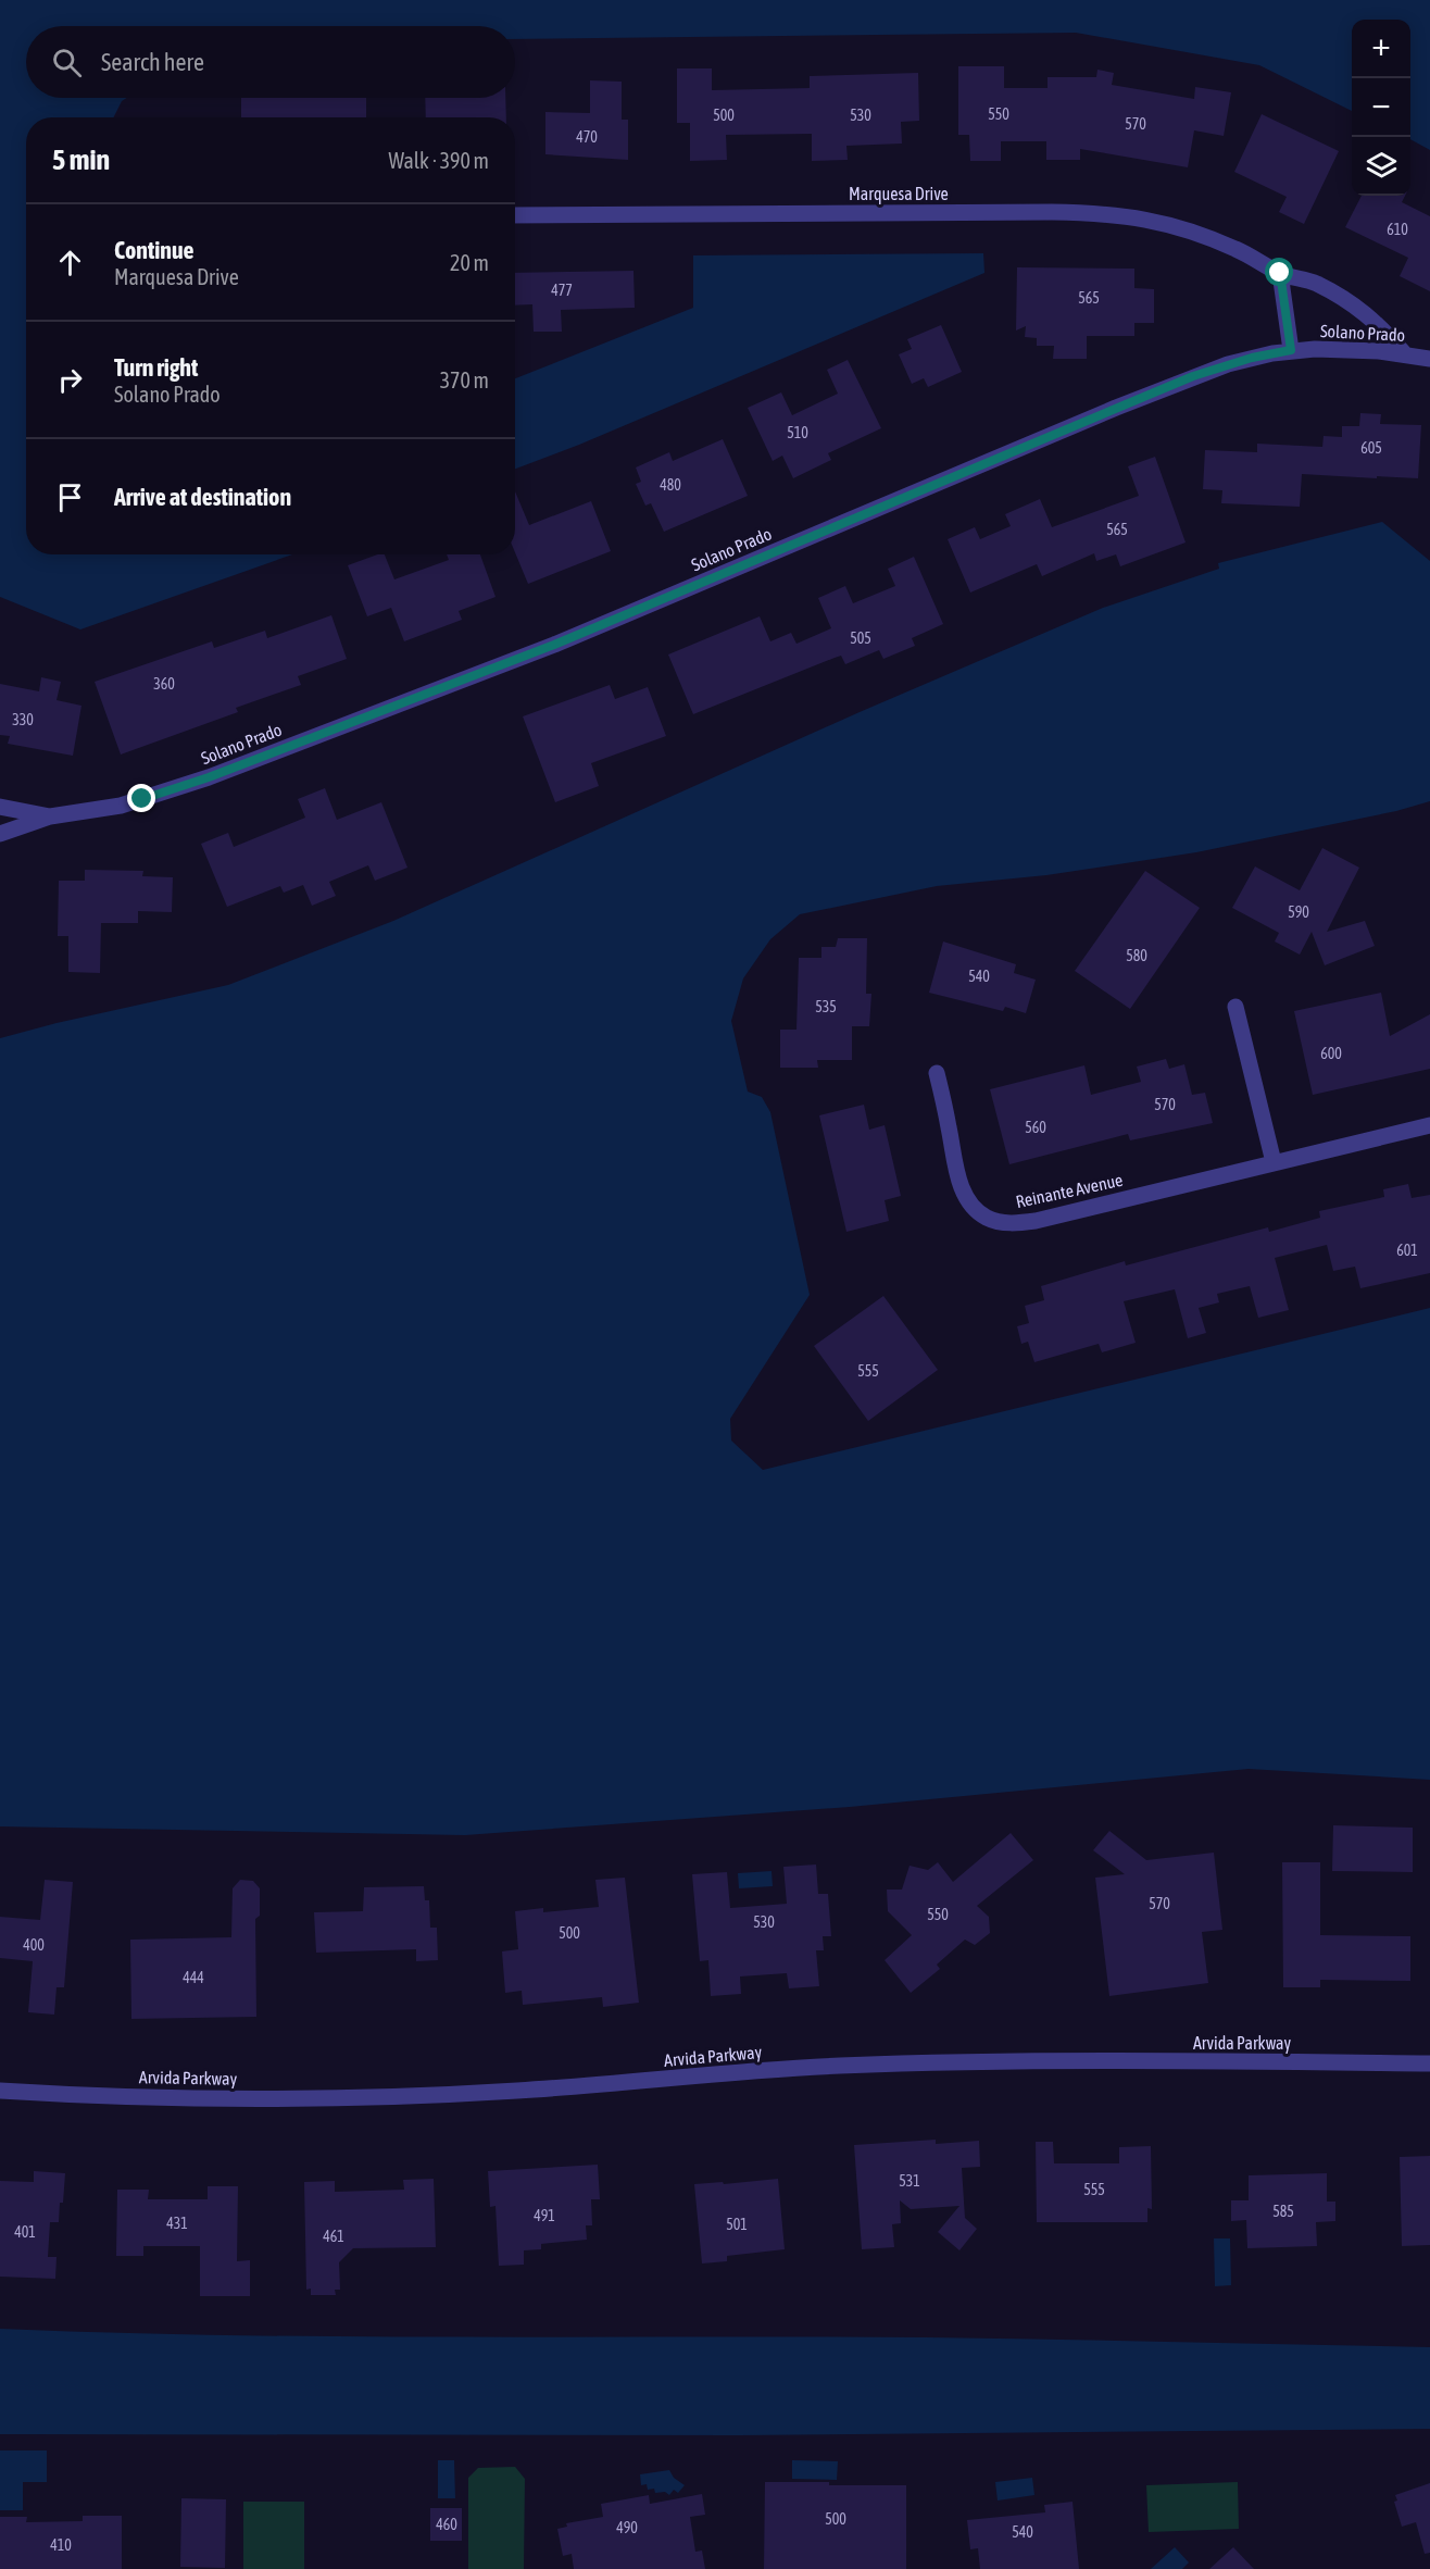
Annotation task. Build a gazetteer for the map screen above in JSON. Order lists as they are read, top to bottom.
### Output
{
  "streets": {
    "street": [
      "Marquesa Drive",
      "Solano Prado",
      "Reinante Avenue",
      "Arvida Parkway"
    ]
  },
  "crossings": [
    ["Marquesa Drive", "Solano Prado"]
  ],
  "house_numbers": [
    "550",
    "500",
    "530",
    "570",
    "470",
    "610",
    "477",
    "565",
    "510",
    "605",
    "480",
    "565",
    "505",
    "360",
    "330",
    "590",
    "580",
    "540",
    "535",
    "600",
    "570",
    "560",
    "601",
    "555",
    "570",
    "550",
    "530",
    "500",
    "400",
    "444",
    "531",
    "555",
    "585",
    "491",
    "431",
    "501",
    "401",
    "461",
    "500",
    "460",
    "490",
    "540",
    "410"
  ],
  "page": {
    "map_buttons": ["+", "−"],
    "search": "Search here",
    "heading": ["5 min", "Walk · 390 m"],
    "list": [
      ["Continue", "Marquesa Drive", "20 m"],
      ["Turn right", "Solano Prado", "370 m"],
      "Arrive at destination"
    ]
  }
}
